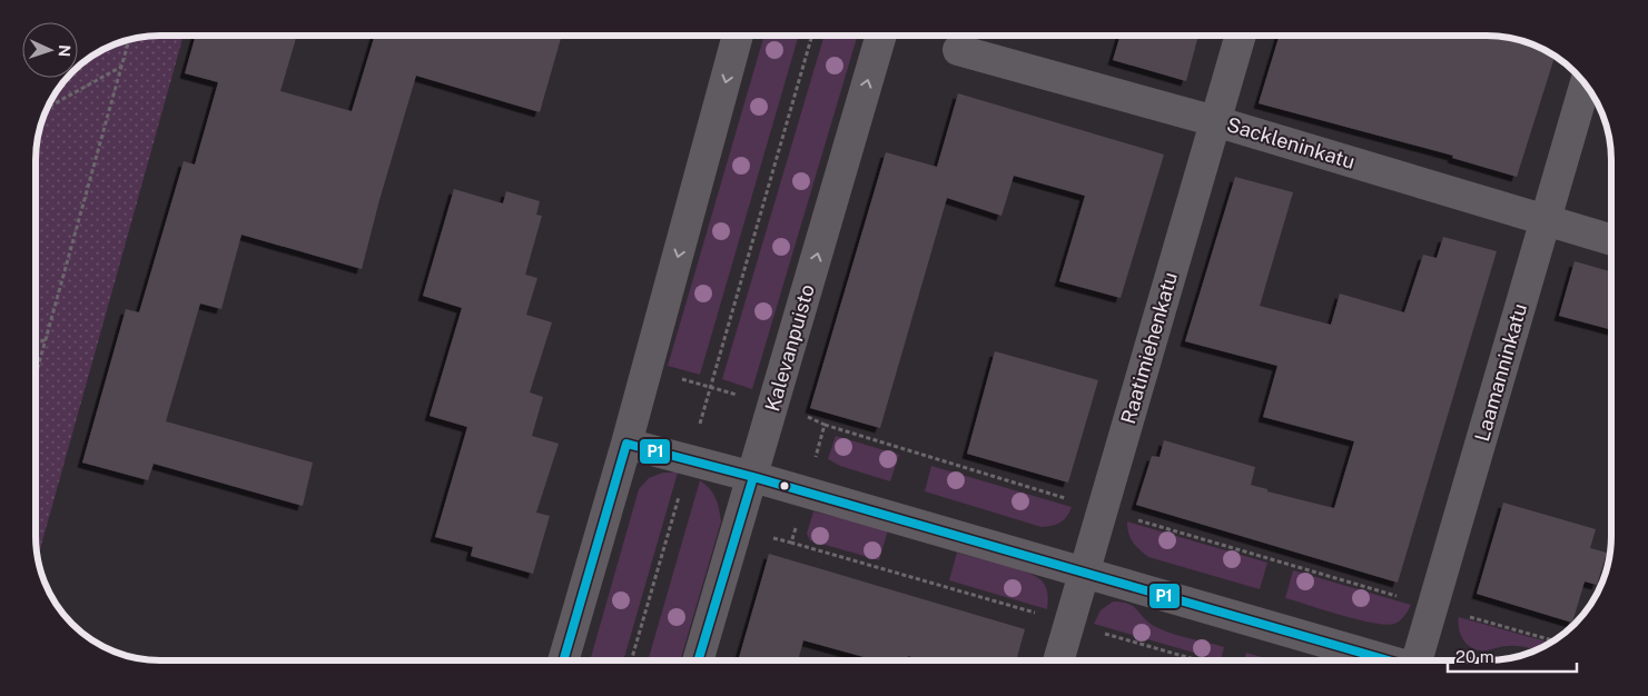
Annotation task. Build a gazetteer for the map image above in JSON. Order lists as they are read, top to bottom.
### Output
{
  "streets": {
    "street": [
      "Sackleninkatu",
      "Kalevanpuisto",
      "Raatimiehenkatu",
      "Laamanninkatu"
    ]
  },
  "crossings": [
    ["Sackleninkatu", "Raatimiehenkatu"],
    ["Sackleninkatu", "Laamanninkatu"]
  ],
  "lines": ["transit line P1"],
  "scale_bar": "20 m",
  "north": "right"
}
